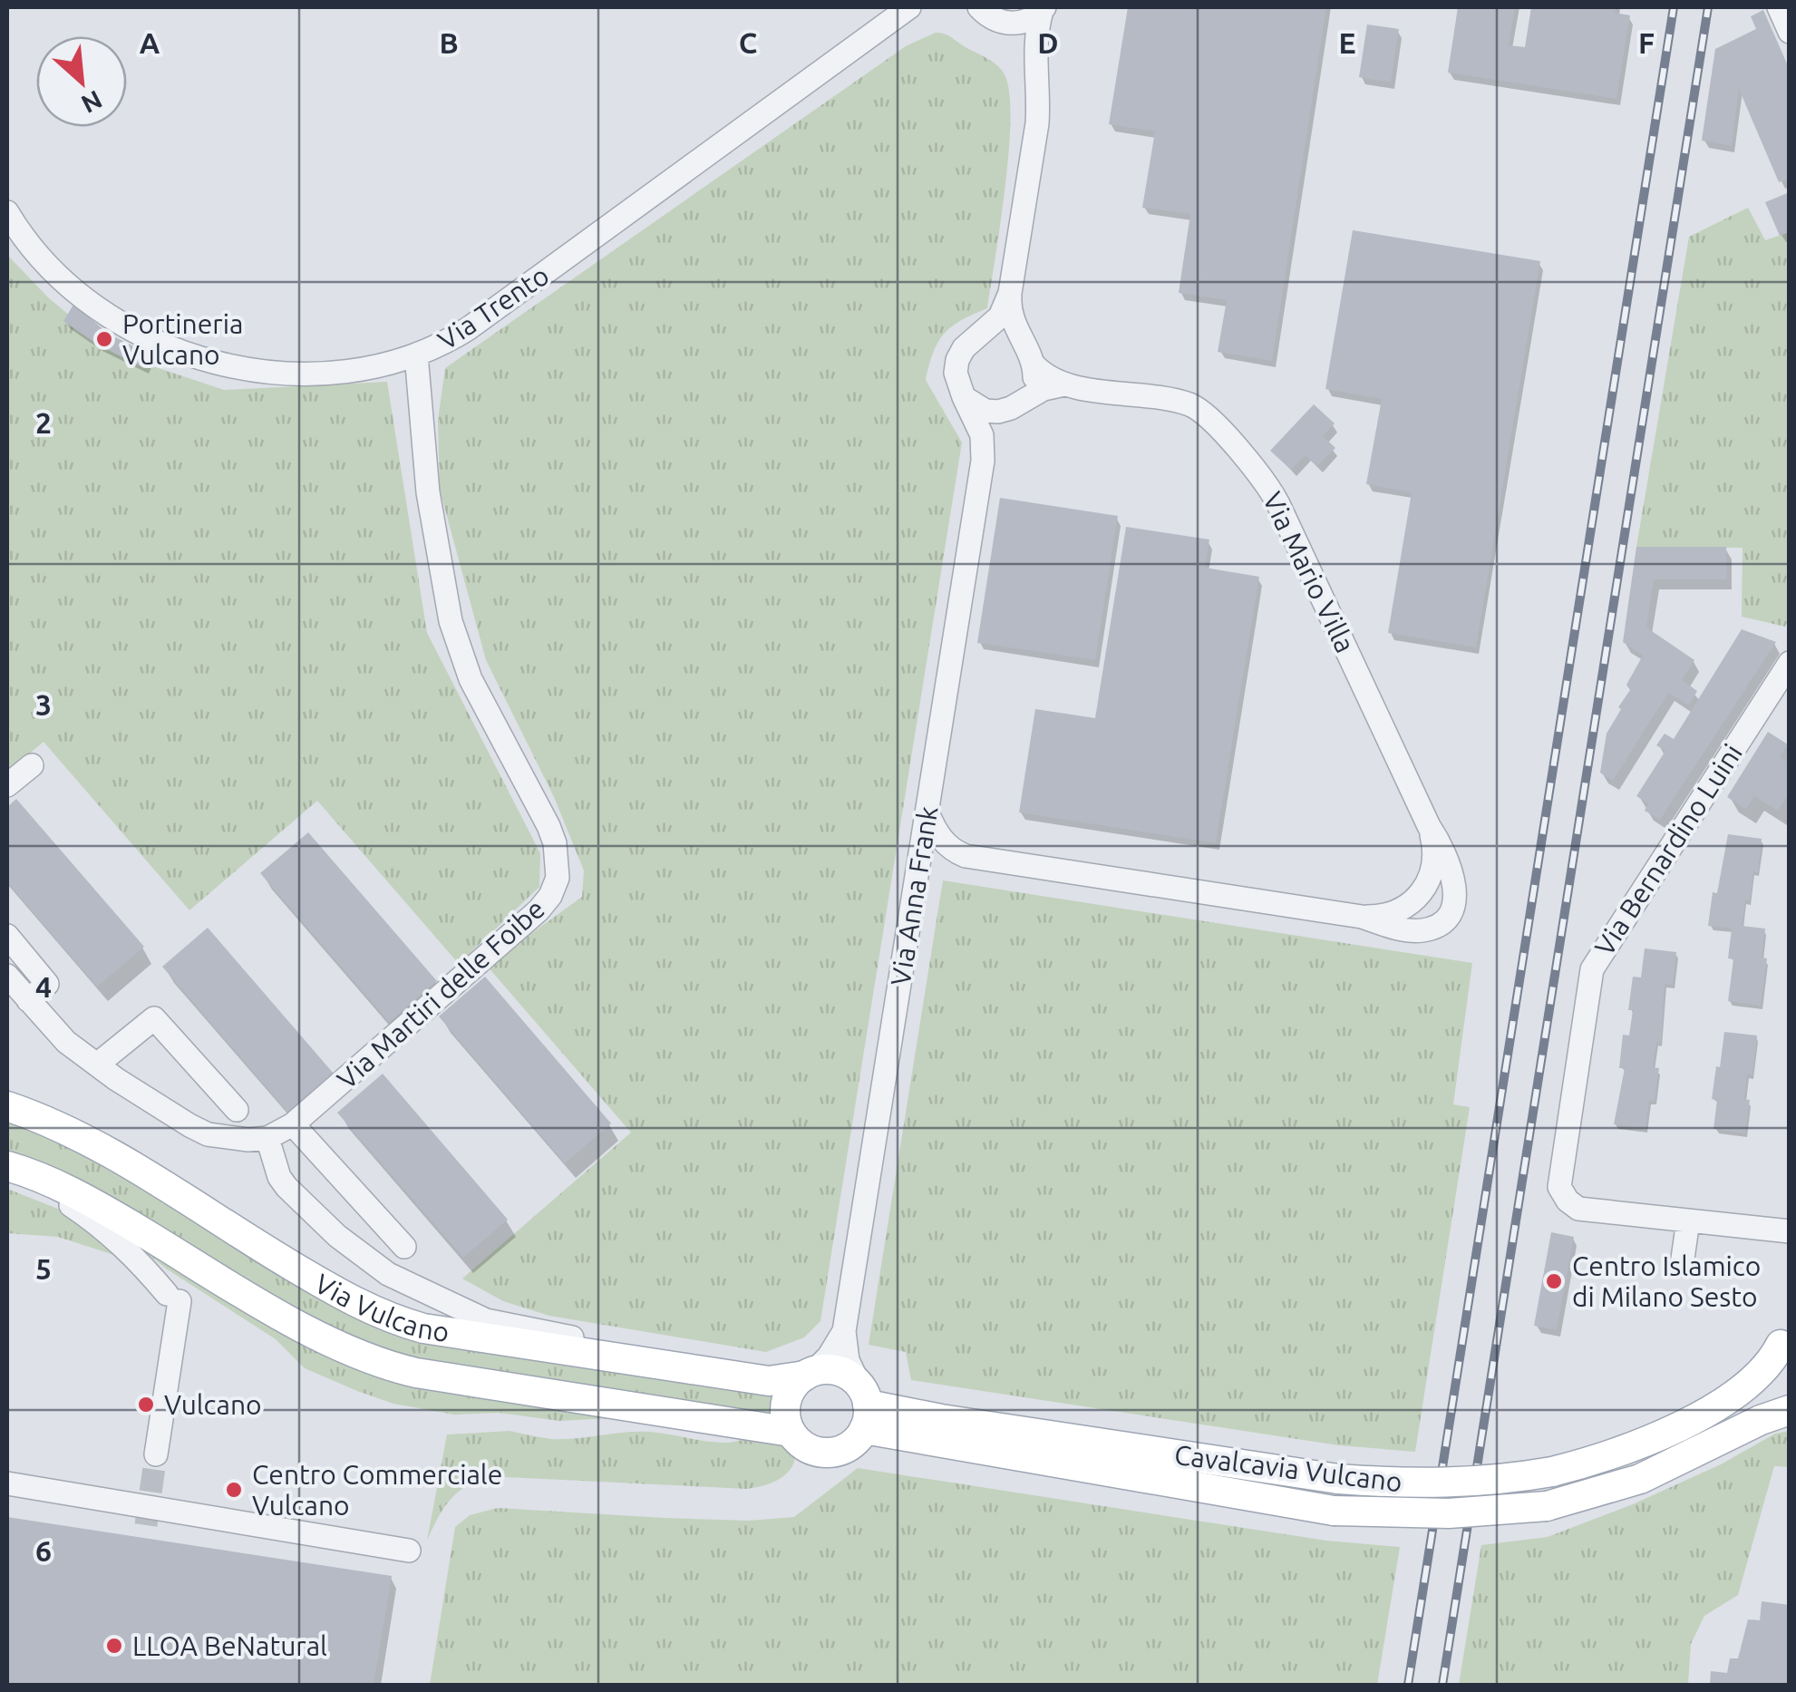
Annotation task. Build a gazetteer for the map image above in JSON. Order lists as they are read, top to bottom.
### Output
{
  "streets": {
    "main road": ["Via Vulcano", "Cavalcavia Vulcano"],
    "street": [
      "Via Trento",
      "Via Mario Villa",
      "Via Bernardino Luini",
      "Via Anna Frank",
      "Via Martiri delle Foibe"
    ]
  },
  "crossings": [
    ["Via Trento", "Via Martiri delle Foibe"],
    ["Via Mario Villa", "Via Anna Frank"],
    ["Via Anna Frank", "Via Vulcano"],
    ["Via Anna Frank", "Cavalcavia Vulcano"],
    ["Via Vulcano", "Cavalcavia Vulcano"]
  ],
  "places": [
    "Portineria Vulcano",
    "Centro Islamico di Milano Sesto",
    "Vulcano",
    "Centro Commerciale Vulcano",
    "LLOA BeNatural"
  ],
  "north": "bottom right",
  "grid": {
    "columns": [
      "A",
      "B",
      "C",
      "D",
      "E",
      "F"
    ],
    "rows": [
      "2",
      "3",
      "4",
      "5",
      "6"
    ]
  }
}
